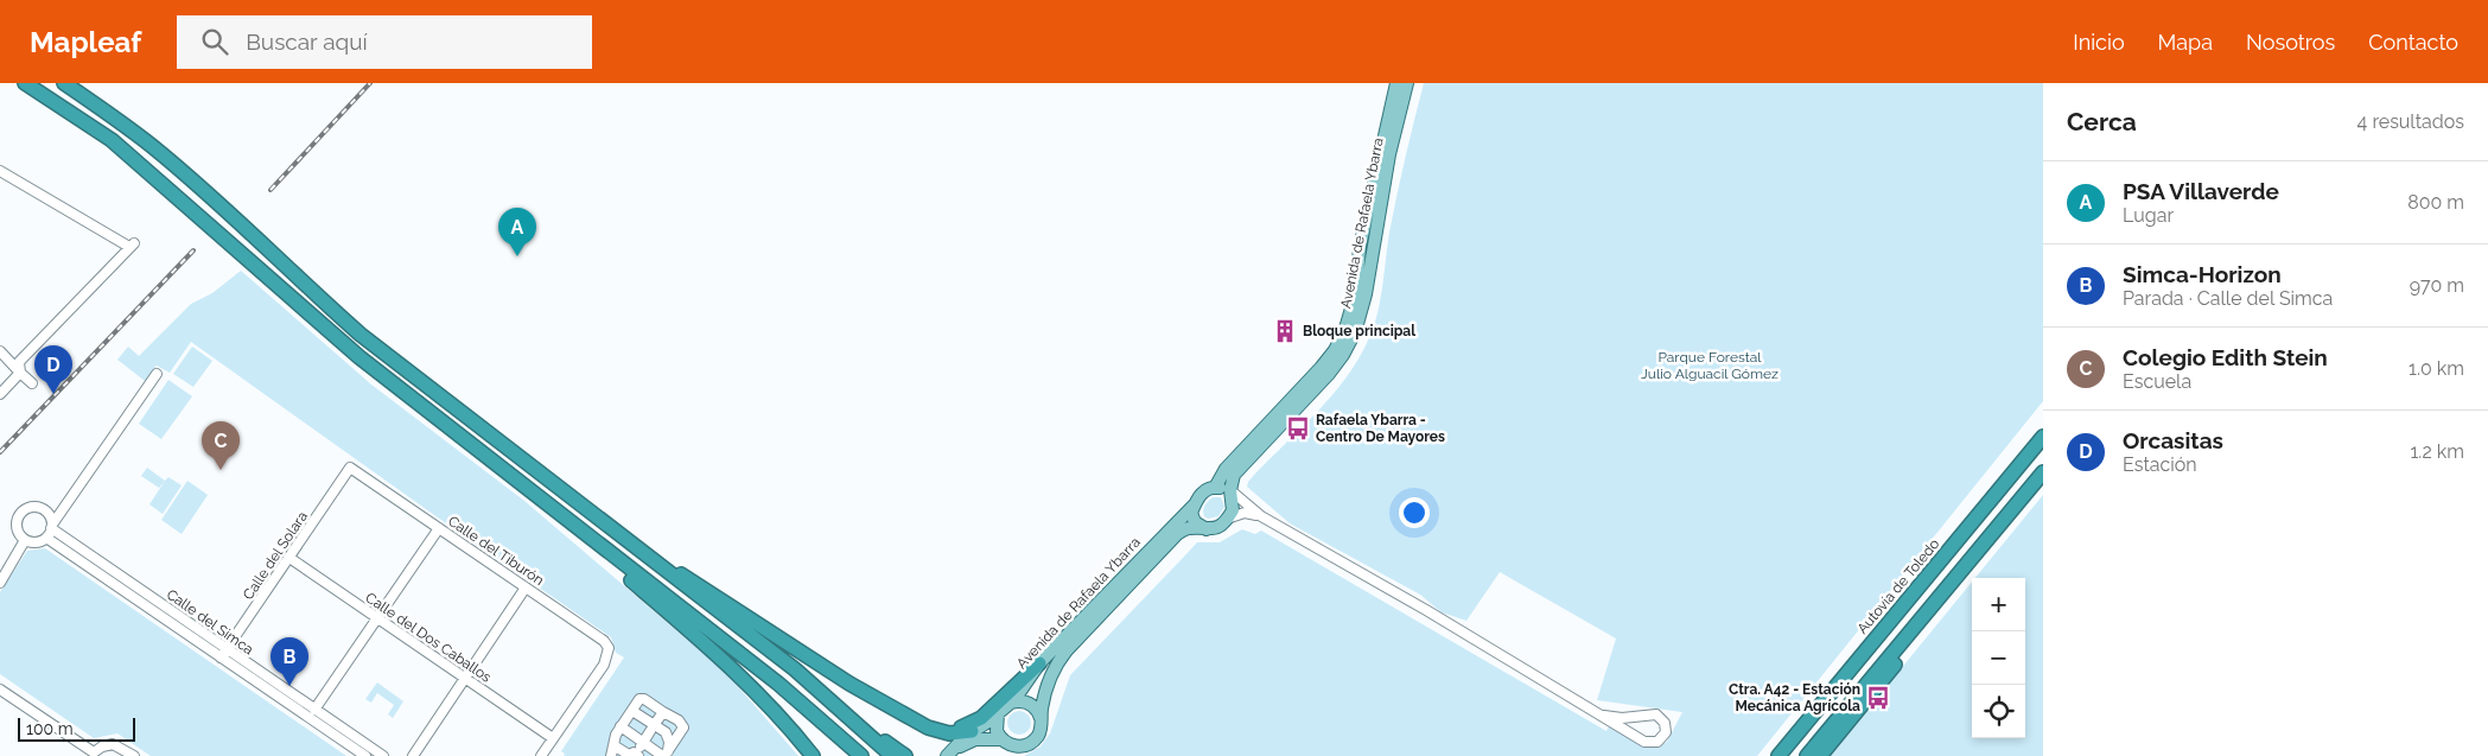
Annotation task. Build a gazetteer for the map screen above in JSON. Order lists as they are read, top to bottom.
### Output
{
  "streets": {
    "highway": ["Autovía de Toledo"],
    "main road": ["Avenida de Rafaela Ybarra"],
    "street": [
      "Calle del Tiburón",
      "Calle del Solara",
      "Calle del Simca",
      "Calle del Dos Caballos"
    ]
  },
  "crossings": [
    ["Calle del Tiburón", "Calle del Solara"],
    ["Calle del Tiburón", "Calle del Dos Caballos"],
    ["Calle del Solara", "Calle del Simca"],
    ["Calle del Solara", "Calle del Dos Caballos"]
  ],
  "parks": ["Parque Forestal Julio Alguacil Gómez"],
  "places": {
    "building": ["Bloque principal"],
    "bus stop": ["Rafaela Ybarra - Centro De Mayores", "Ctra. A42 - Estación Mecánica Agrícola"]
  },
  "scale_bar": "100 m",
  "page": {
    "header": "Mapleaf",
    "search": "Buscar aquí",
    "nav": [
      "Inicio",
      "Mapa",
      "Nosotros",
      "Contacto"
    ],
    "heading": ["Cerca", "4 resultados"],
    "list": [
      {
        "mark": "A",
        "name": "PSA Villaverde",
        "note": "Lugar",
        "value": "800 m"
      },
      {
        "mark": "B",
        "name": "Simca-Horizon",
        "note": "Parada · Calle del Simca",
        "value": "970 m"
      },
      {
        "mark": "C",
        "name": "Colegio Edith Stein",
        "note": "Escuela",
        "value": "1.0 km"
      },
      {
        "mark": "D",
        "name": "Orcasitas",
        "note": "Estación",
        "value": "1.2 km"
      }
    ],
    "pins": [
      "A",
      "D",
      "C",
      "B"
    ],
    "map_buttons": ["+", "−"],
    "scale": "100 m"
  }
}
